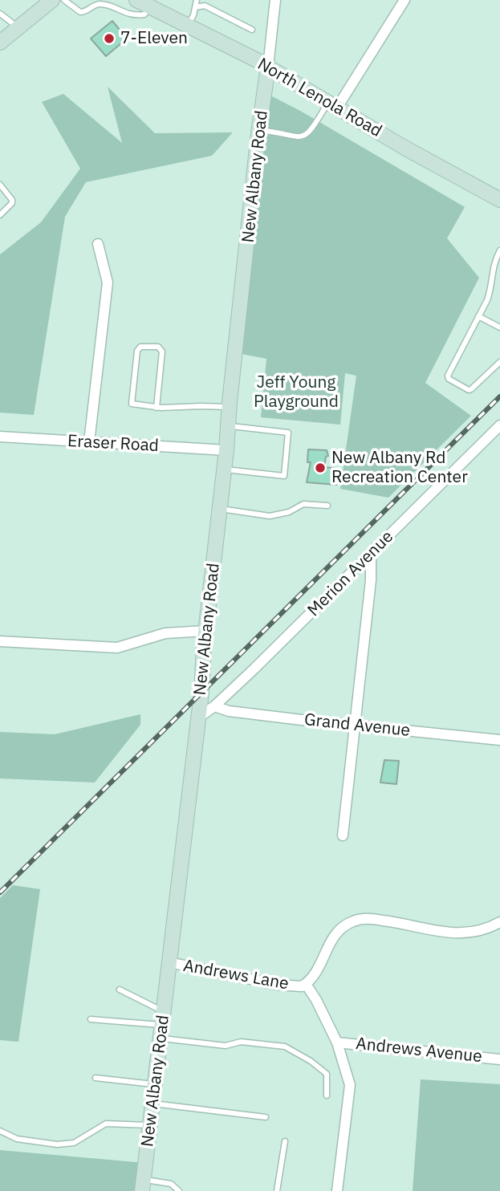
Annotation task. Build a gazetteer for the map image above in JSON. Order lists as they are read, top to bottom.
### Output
{
  "streets": {
    "main road": ["North Lenola Road", "New Albany Road"],
    "street": [
      "Eraser Road",
      "Merion Avenue",
      "Grand Avenue",
      "Andrews Lane",
      "Andrews Avenue"
    ]
  },
  "crossings": [
    ["North Lenola Road", "New Albany Road"],
    ["New Albany Road", "Eraser Road"],
    ["New Albany Road", "Merion Avenue"],
    ["New Albany Road", "Andrews Lane"],
    ["Merion Avenue", "Grand Avenue"],
    ["Andrews Lane", "Andrews Avenue"]
  ],
  "parks": ["Jeff Young Playground"],
  "places": ["7-Eleven", "New Albany Rd Recreation Center"]
}
